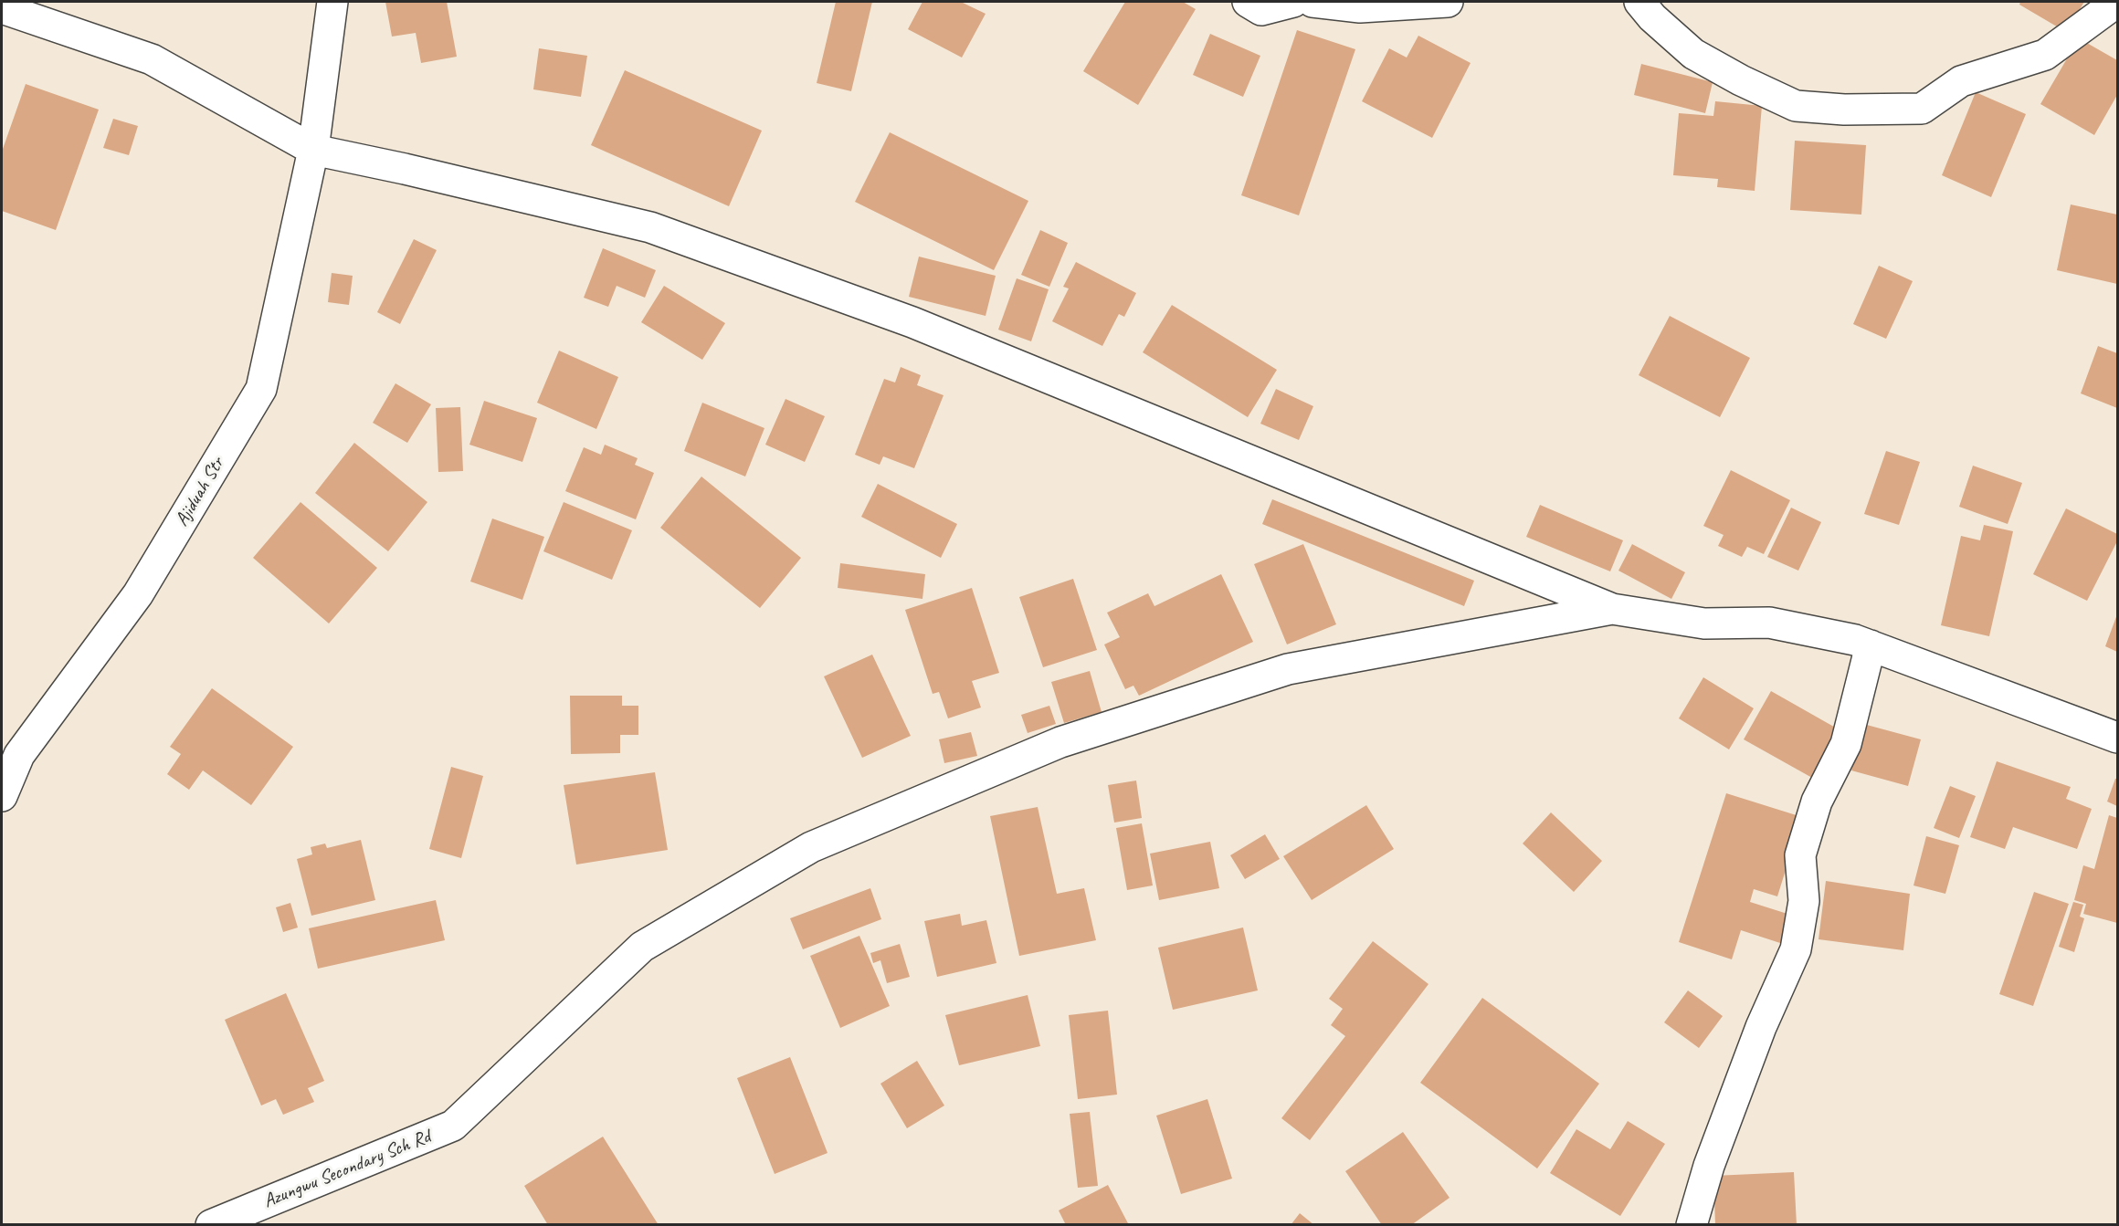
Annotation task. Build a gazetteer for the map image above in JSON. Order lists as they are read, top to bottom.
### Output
{
  "streets": {
    "street": ["Ajiduah Str", "Azungwu Secondary Sch Rd"]
  }
}
